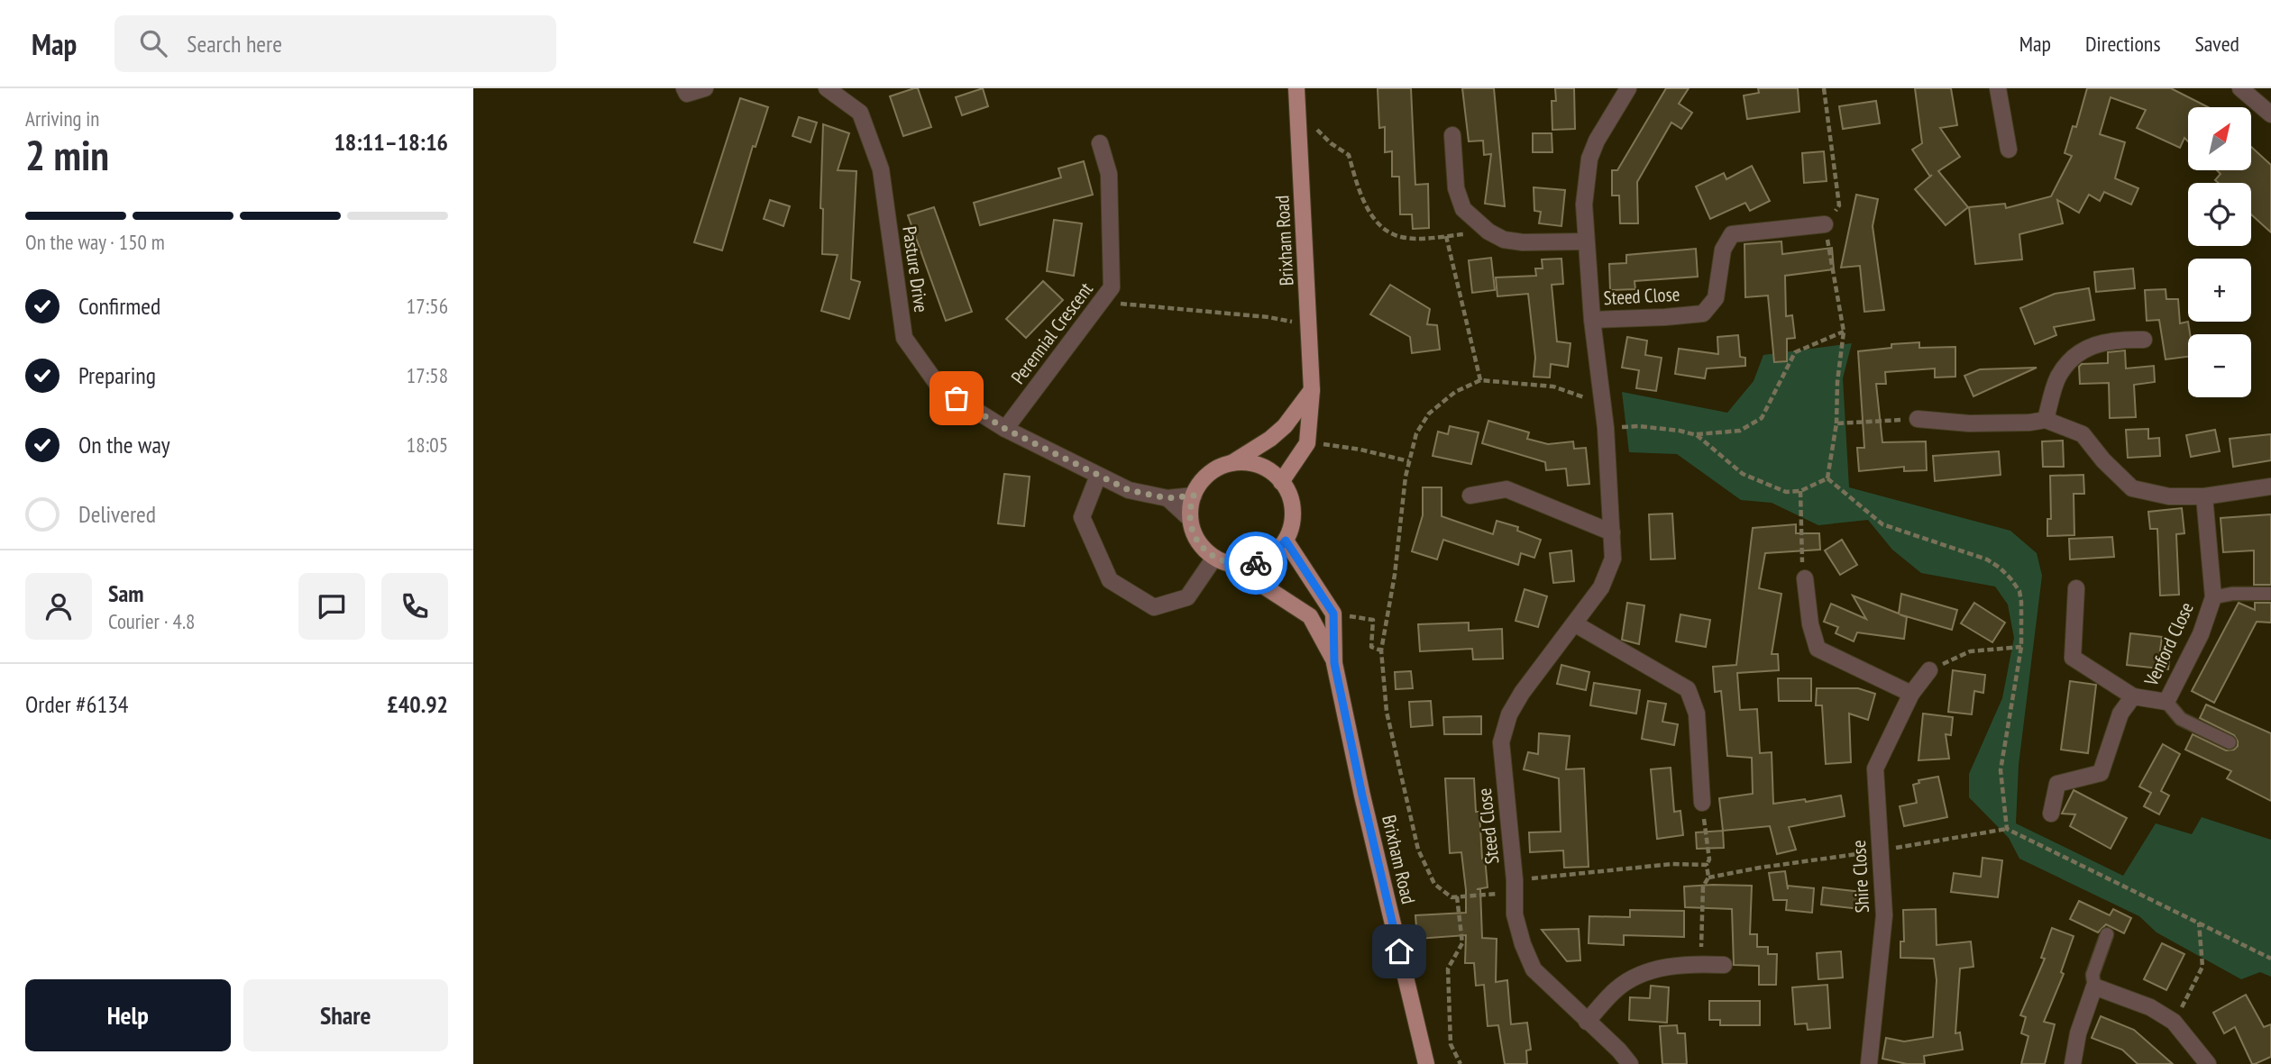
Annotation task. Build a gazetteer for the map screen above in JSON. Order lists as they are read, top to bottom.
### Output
{
  "streets": {
    "main road": ["Brixham Road"],
    "street": [
      "Pasture Drive",
      "Steed Close",
      "Perennial Crescent",
      "Venford Close",
      "Shire Close"
    ]
  },
  "crossings": [
    ["Pasture Drive", "Perennial Crescent"]
  ],
  "north": "top right",
  "page": {
    "header": "Map",
    "search": "Search here",
    "nav": ["Map", "Directions", "Saved"],
    "heading": ["2 min", "Arriving in", "18:11–18:16"],
    "panel": [
      "Sam",
      "Courier · 4.8",
      "Order #6134",
      "£40.92"
    ],
    "map_buttons": ["+", "−"],
    "bar": "On the way · 150 m",
    "list": [
      ["Confirmed", "17:56"],
      ["Preparing", "17:58"],
      ["On the way", "18:05"],
      "Delivered"
    ],
    "buttons": ["Help", "Share"]
  }
}
